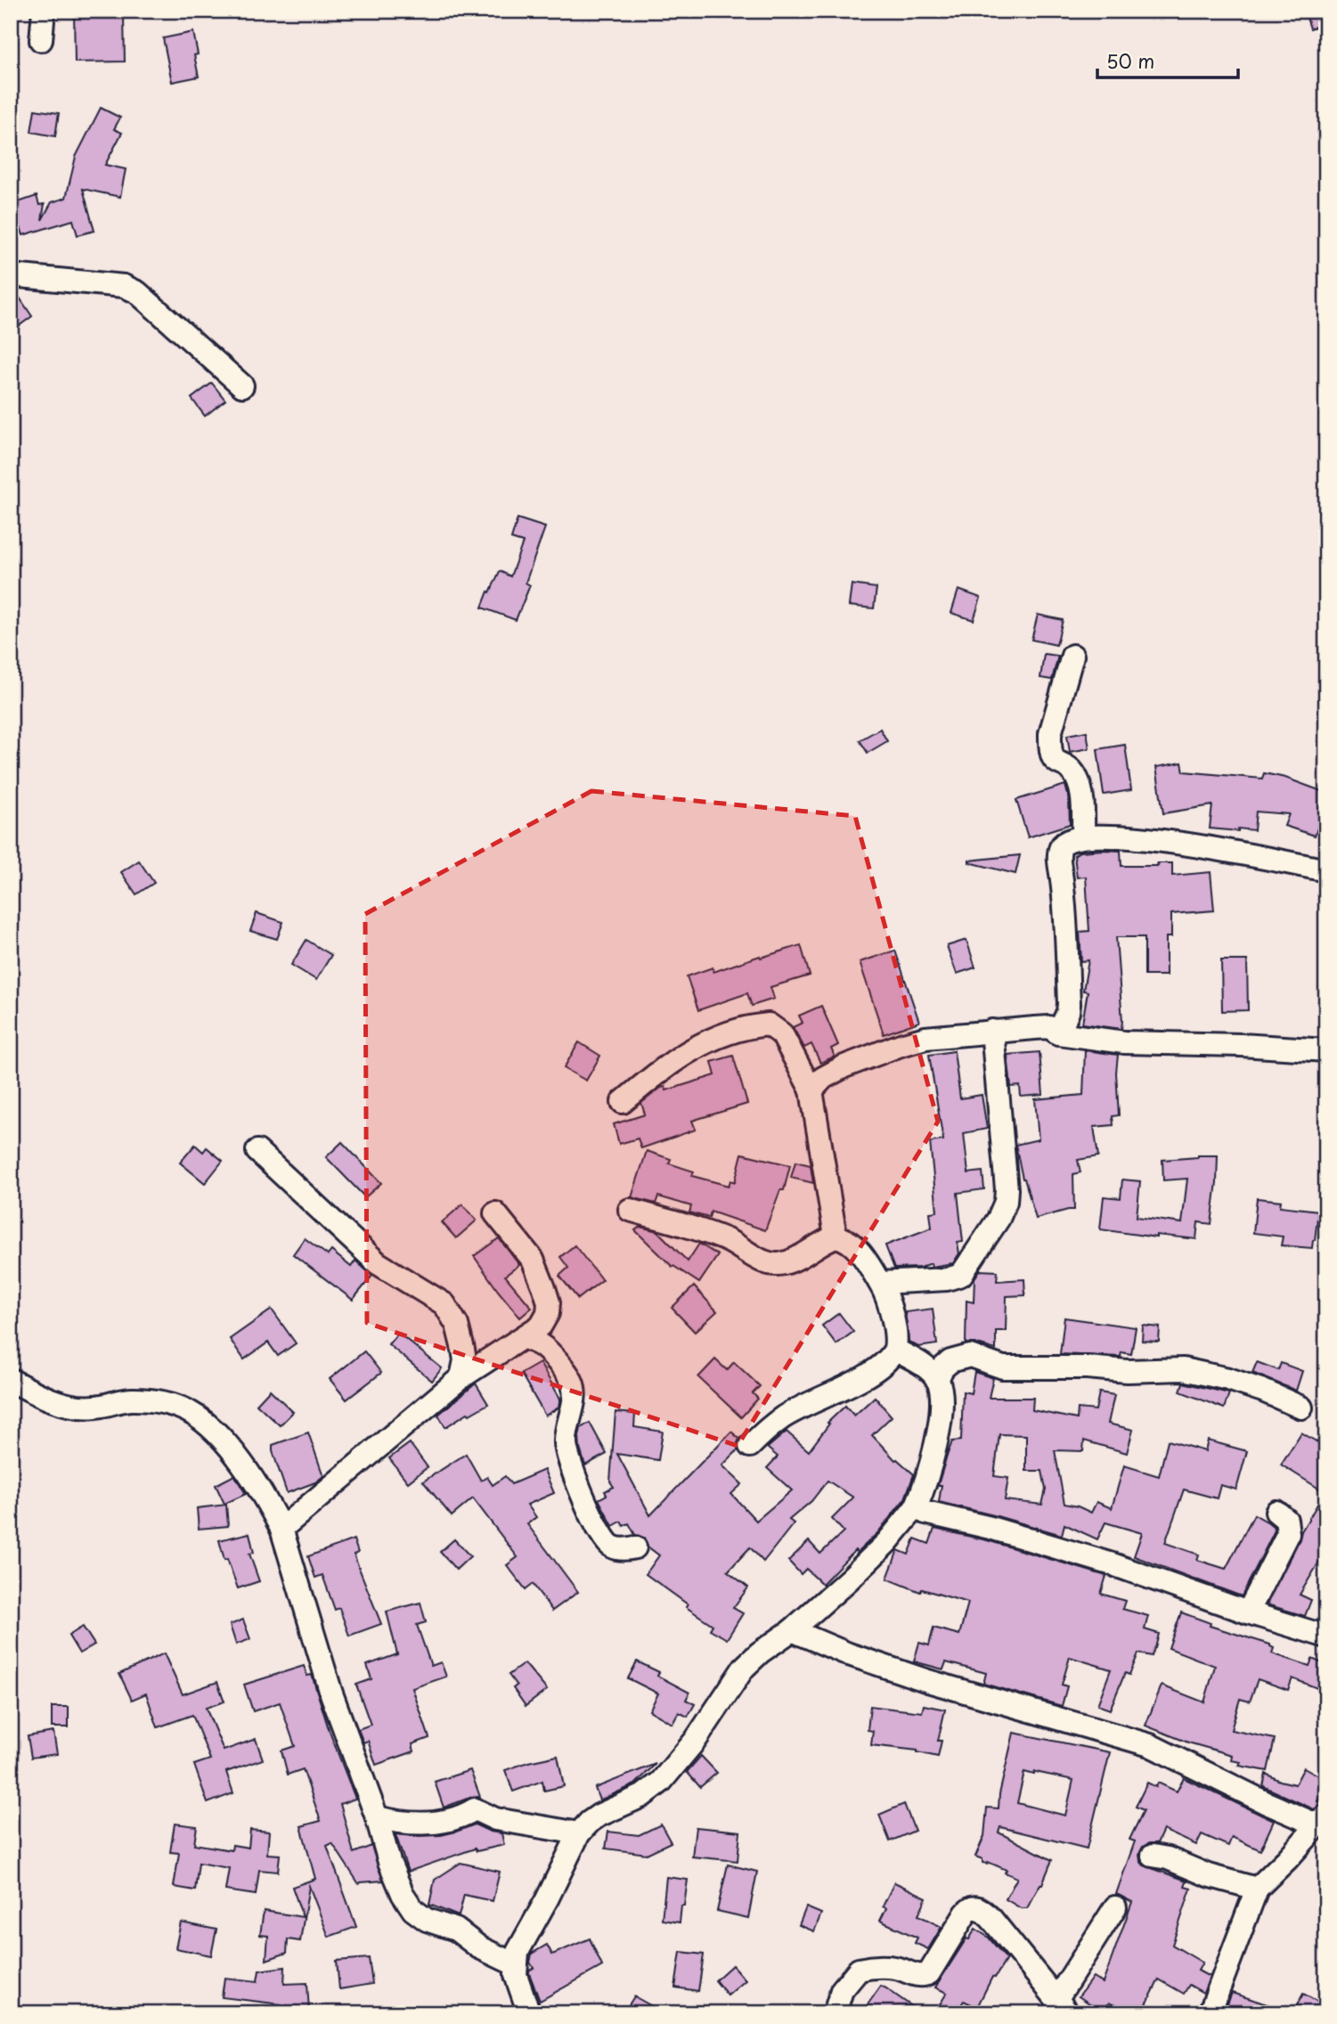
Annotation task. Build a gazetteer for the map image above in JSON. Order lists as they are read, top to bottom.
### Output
{
  "scale_bar": "50 m"
}
